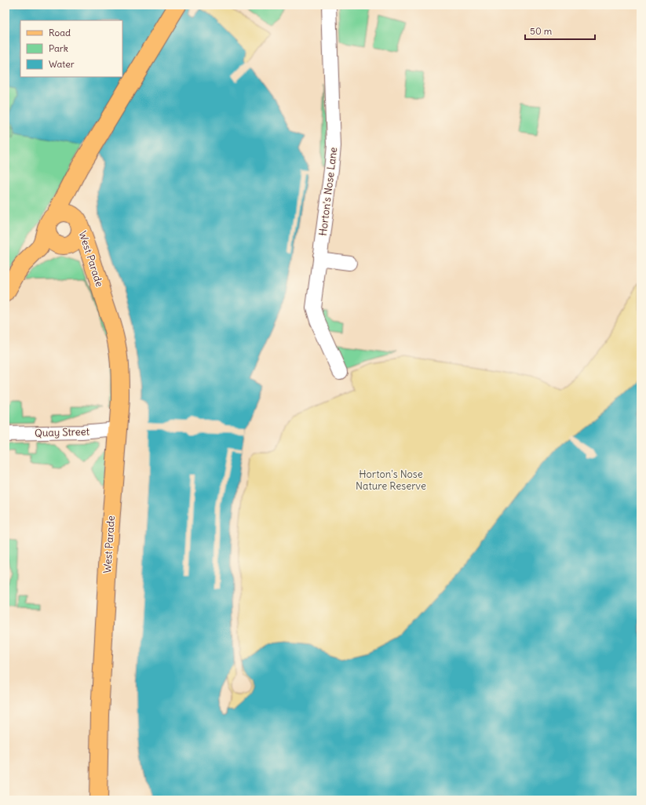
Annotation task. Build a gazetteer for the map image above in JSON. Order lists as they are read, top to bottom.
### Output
{
  "streets": {
    "main road": ["West Parade"],
    "street": ["Horton's Nose Lane", "Quay Street"]
  },
  "crossings": [
    ["West Parade", "Quay Street"]
  ],
  "parks": ["Horton's Nose Nature Reserve"],
  "legend": ["Road", "Park", "Water"],
  "scale_bar": "50 m"
}
